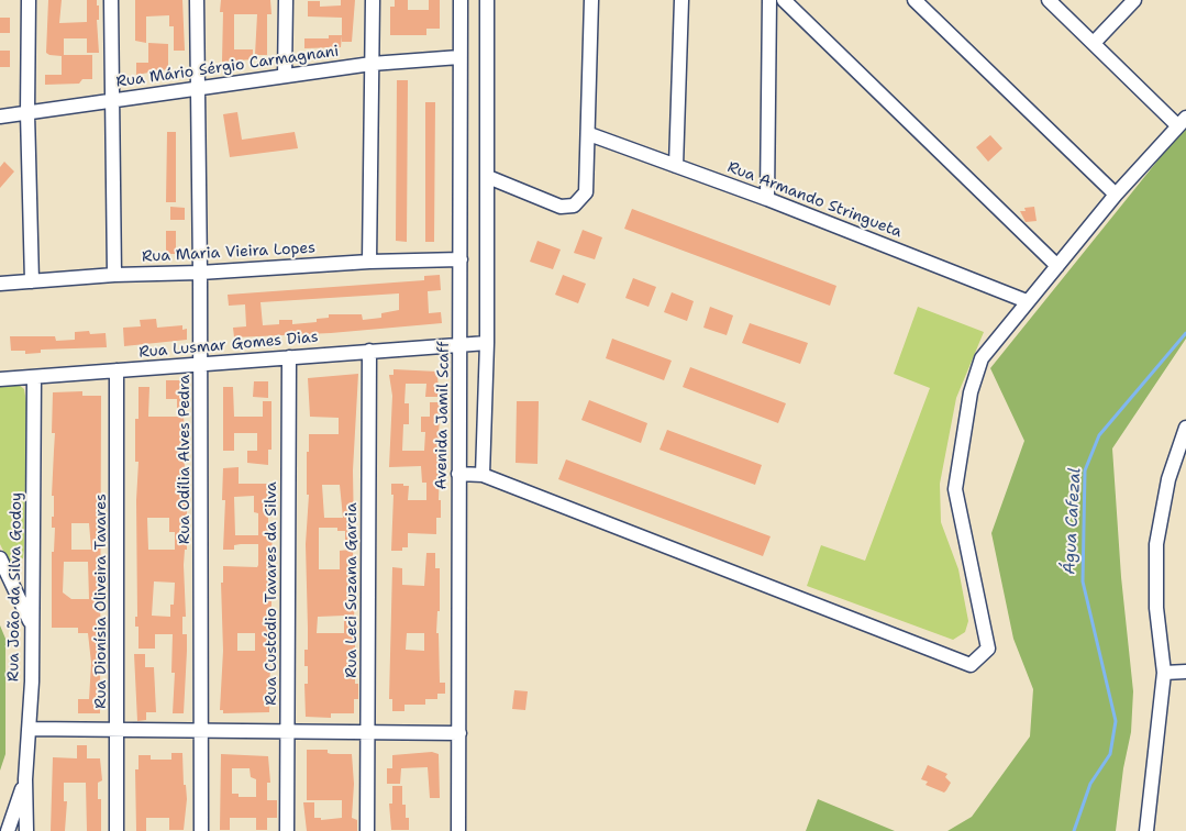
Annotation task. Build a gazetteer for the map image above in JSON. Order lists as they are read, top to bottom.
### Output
{
  "streets": {
    "street": [
      "Rua Mário Sérgio Carmagnani",
      "Rua Armando Stringueta",
      "Rua Maria Vieira Lopes",
      "Rua Lusmar Gomes Dias",
      "Avenida Jamil Scaff",
      "Rua Odília Alves Pedra",
      "Rua João da Silva Godoy",
      "Rua Leci Suzana Garcia",
      "Rua Custódio Tavares da Silva",
      "Rua Dionísia Oliveira Tavares"
    ]
  },
  "crossings": [
    ["Rua Mário Sérgio Carmagnani", "Avenida Jamil Scaff"],
    ["Rua Mário Sérgio Carmagnani", "Rua Odília Alves Pedra"],
    ["Rua Maria Vieira Lopes", "Avenida Jamil Scaff"],
    ["Rua Maria Vieira Lopes", "Rua Odília Alves Pedra"],
    ["Rua Lusmar Gomes Dias", "Avenida Jamil Scaff"],
    ["Rua Lusmar Gomes Dias", "Rua Odília Alves Pedra"],
    ["Rua Lusmar Gomes Dias", "Rua João da Silva Godoy"],
    ["Rua Lusmar Gomes Dias", "Rua Leci Suzana Garcia"],
    ["Rua Lusmar Gomes Dias", "Rua Custódio Tavares da Silva"],
    ["Rua Lusmar Gomes Dias", "Rua Dionísia Oliveira Tavares"]
  ],
  "water": ["Água Cafezal"]
}
